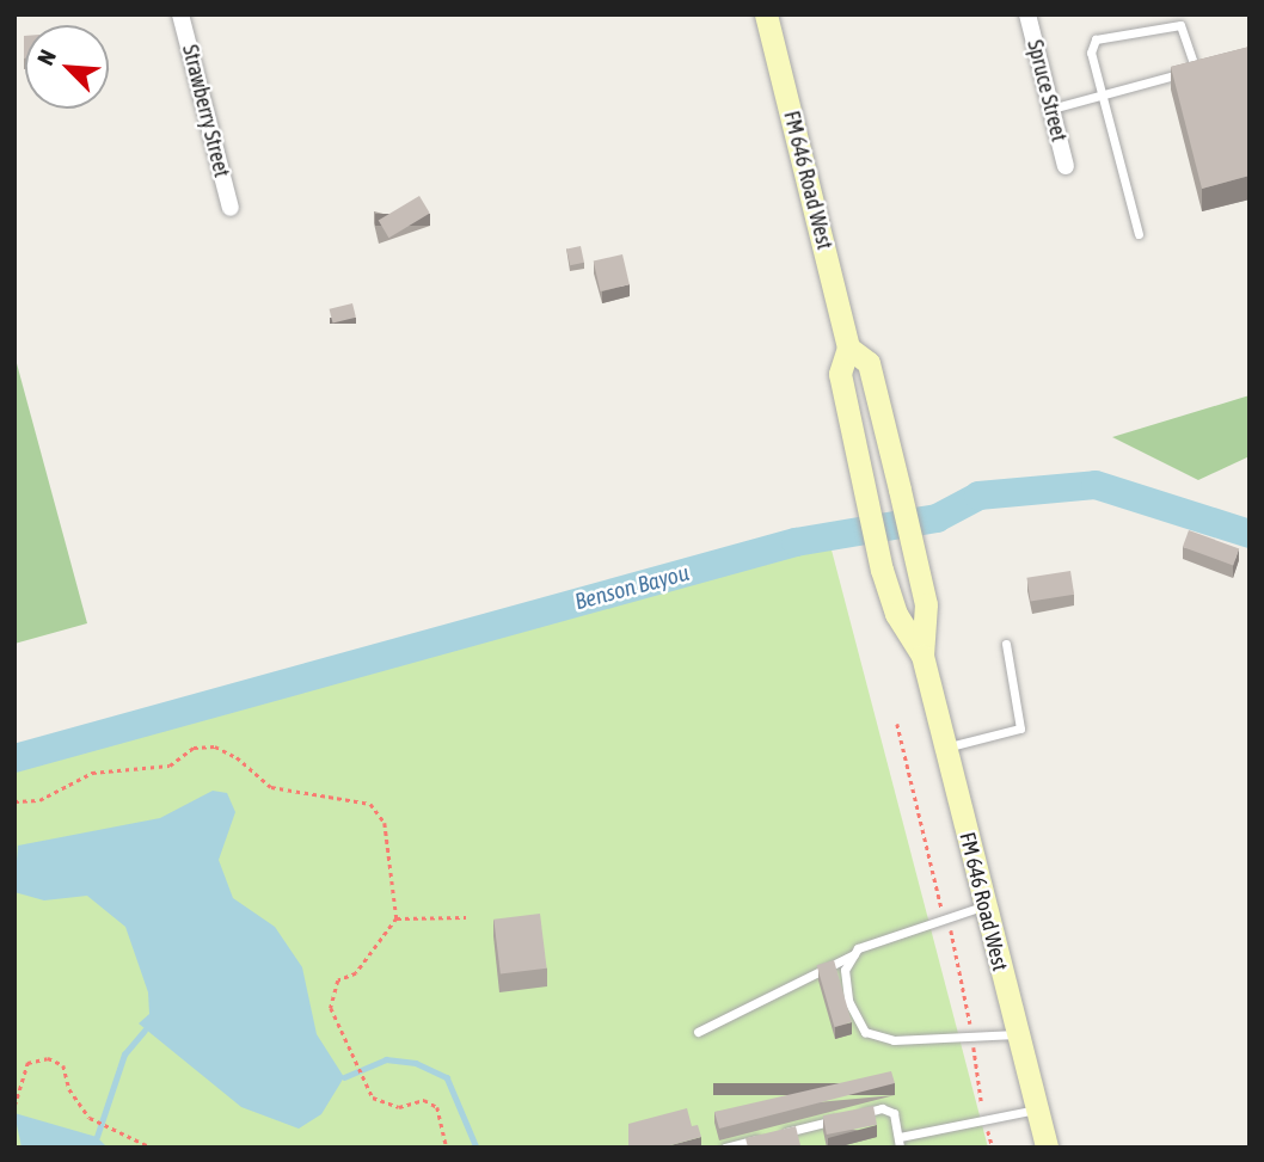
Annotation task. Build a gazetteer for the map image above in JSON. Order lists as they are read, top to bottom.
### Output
{
  "streets": {
    "main road": ["FM 646 Road West"],
    "street": ["Spruce Street", "Strawberry Street"]
  },
  "water": ["Benson Bayou"],
  "north": "top left"
}
